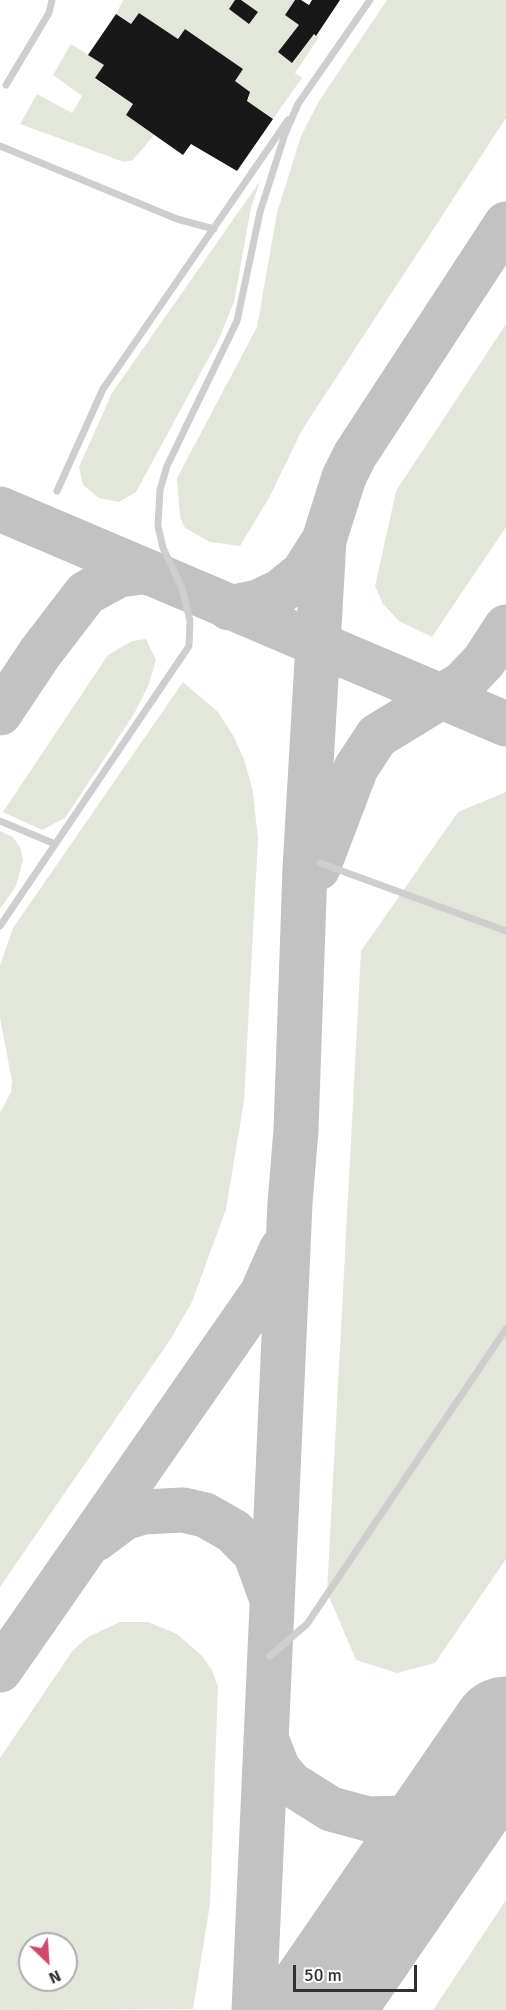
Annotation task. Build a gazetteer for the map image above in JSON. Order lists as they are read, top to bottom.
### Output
{
  "scale_bar": "50 m",
  "north": "bottom right"
}
